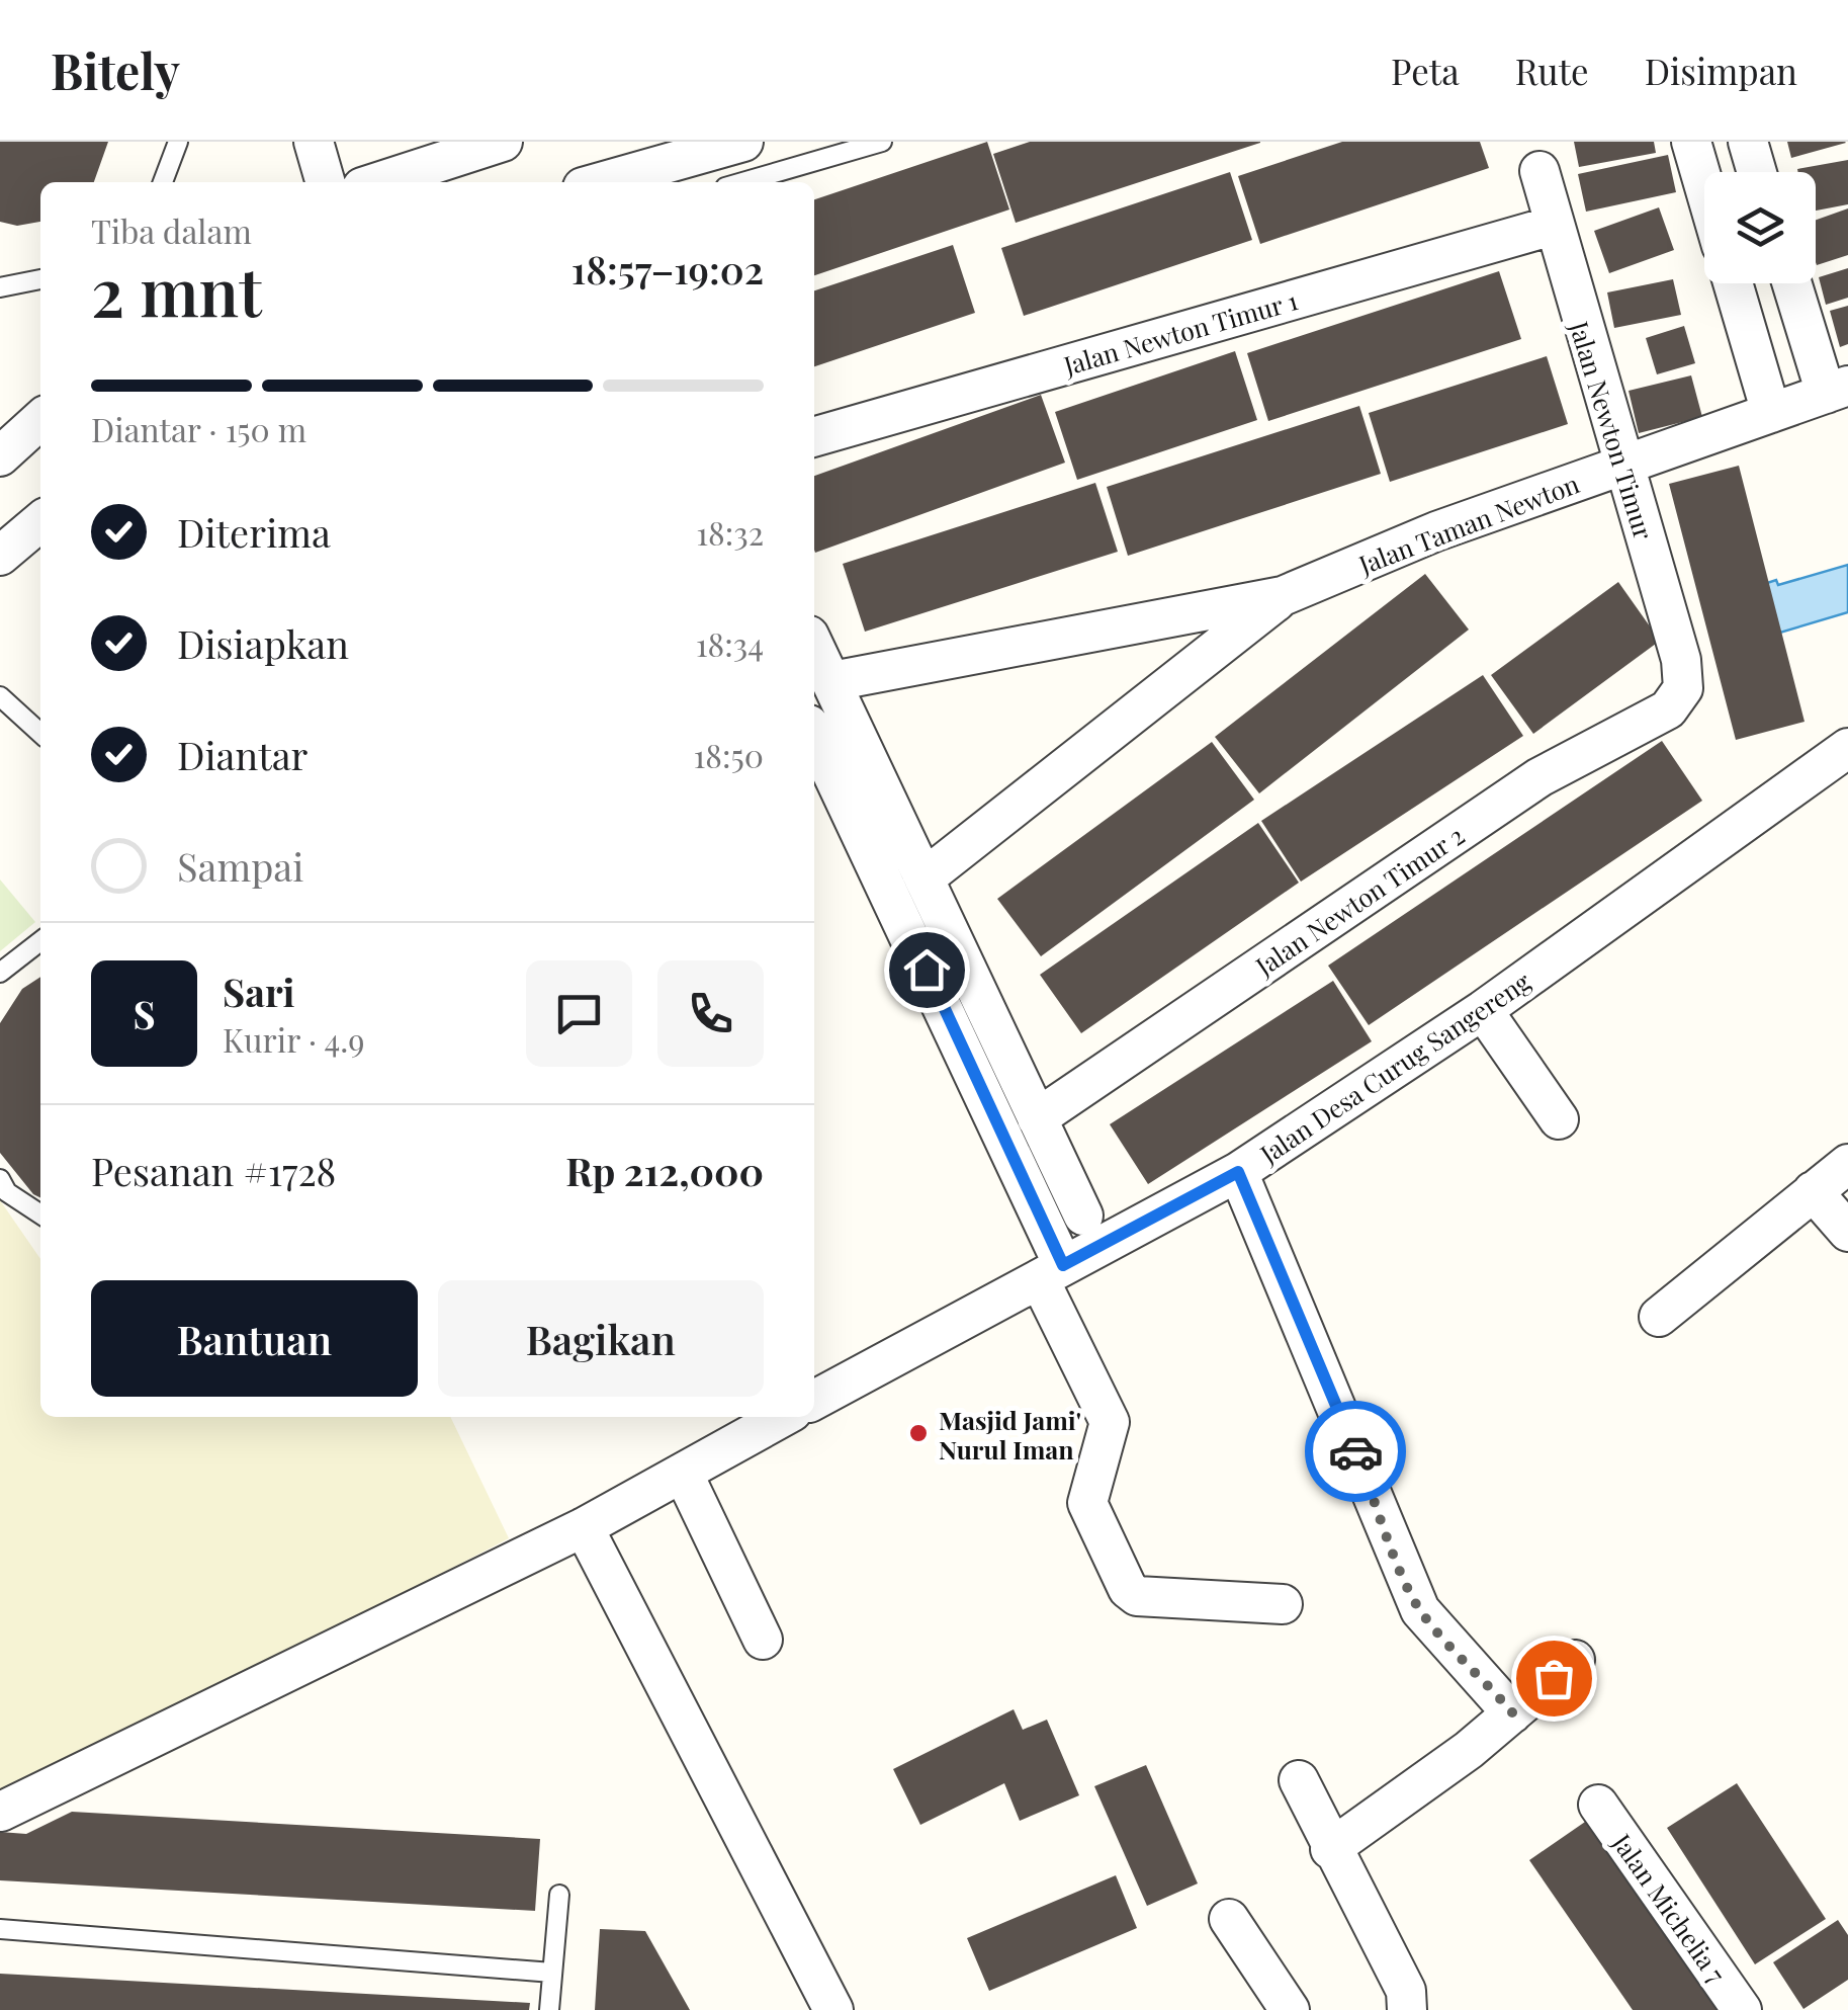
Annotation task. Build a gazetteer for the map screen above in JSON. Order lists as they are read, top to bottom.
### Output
{
  "streets": {
    "street": [
      "Jalan Newton Timur 1",
      "Jalan Newton Timur",
      "Jalan Taman Newton",
      "Jalan Newton Timur 2",
      "Jalan Desa Curug Sangereng",
      "Jalan Michelia 7"
    ]
  },
  "crossings": [
    ["Jalan Newton Timur 1", "Jalan Newton Timur"],
    ["Jalan Newton Timur", "Jalan Taman Newton"],
    ["Jalan Newton Timur", "Jalan Newton Timur 2"]
  ],
  "places": ["Masjid Jami' Nurul Iman"],
  "page": {
    "header": "Bitely",
    "nav": ["Peta", "Rute", "Disimpan"],
    "heading": ["2 mnt", "Tiba dalam", "18:57–19:02"],
    "panel": [
      "Sari",
      "Kurir · 4.9",
      "Pesanan #1728",
      "Rp 212,000"
    ],
    "bar": "Diantar · 150 m",
    "list": [
      ["Diterima", "18:32"],
      ["Disiapkan", "18:34"],
      ["Diantar", "18:50"],
      "Sampai"
    ],
    "round": "S",
    "buttons": ["Bantuan", "Bagikan"]
  }
}
